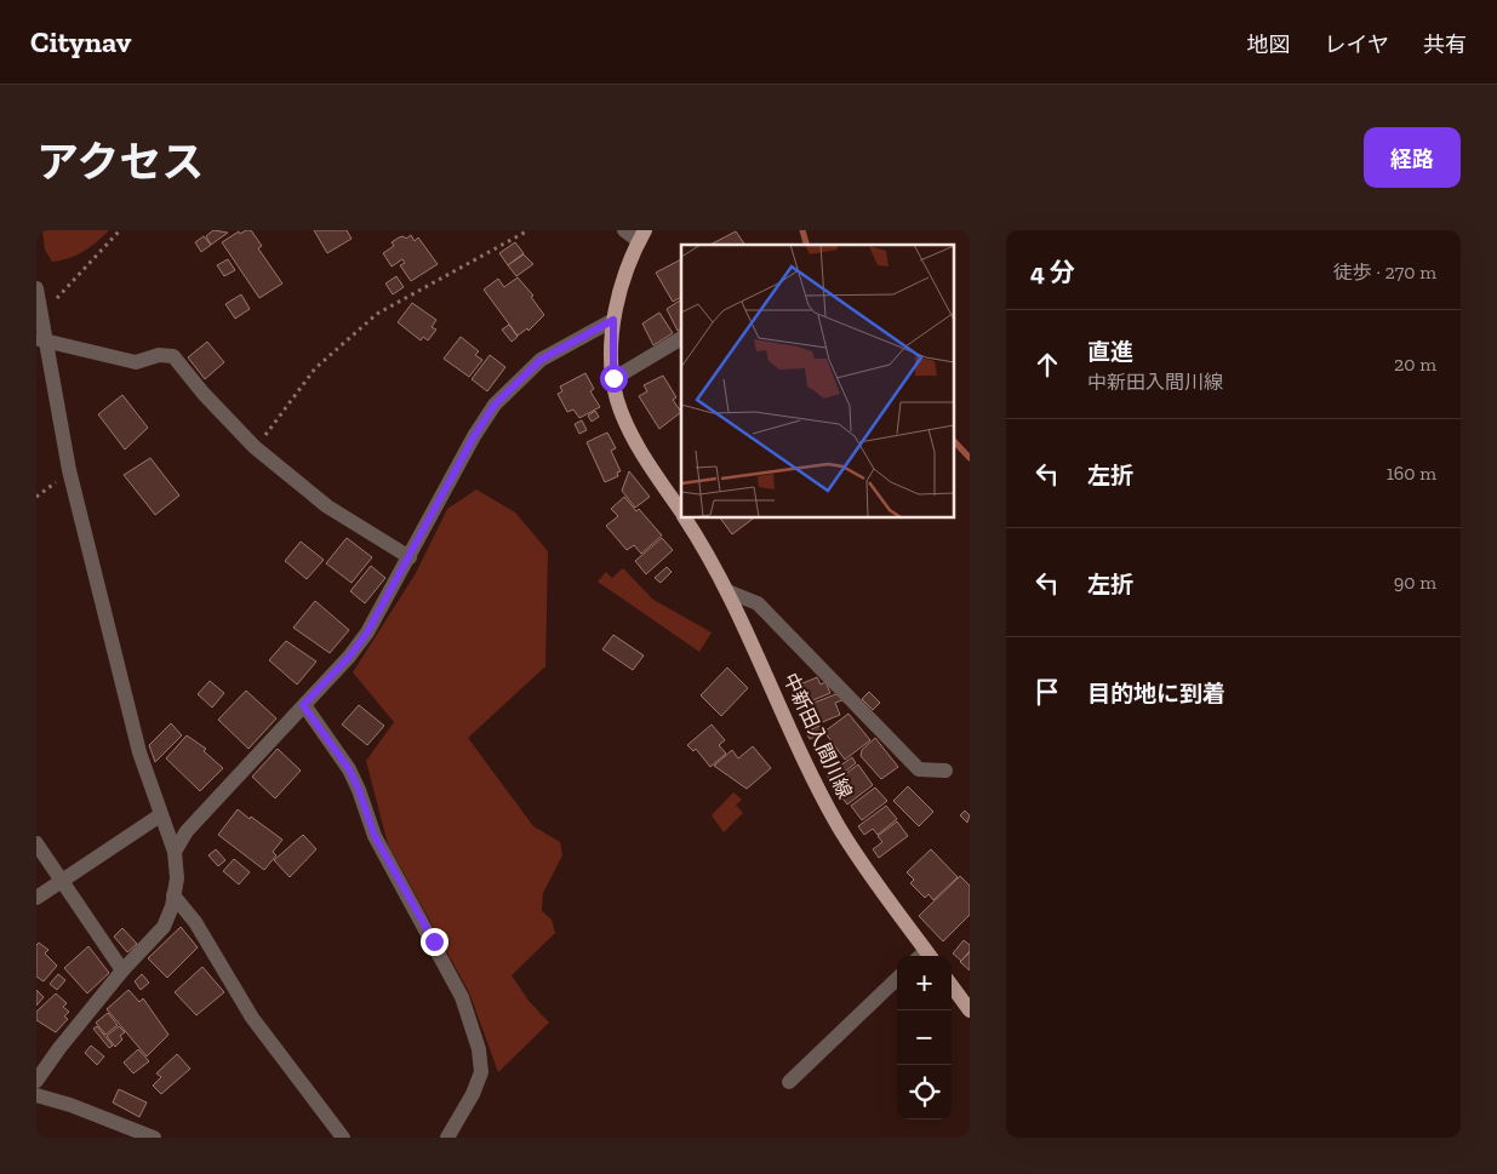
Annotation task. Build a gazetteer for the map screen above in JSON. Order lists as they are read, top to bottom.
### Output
{
  "streets": {
    "main road": ["中新田入間川線"]
  },
  "page": {
    "header": "Citynav",
    "nav": ["地図", "レイヤ", "共有"],
    "title": "アクセス",
    "buttons": "経路",
    "heading": ["4 分", "徒歩 · 270 m"],
    "list": [
      ["直進", "中新田入間川線", "20 m"],
      ["左折", "160 m"],
      ["左折", "90 m"],
      "目的地に到着"
    ],
    "map_buttons": ["+", "−"]
  }
}
